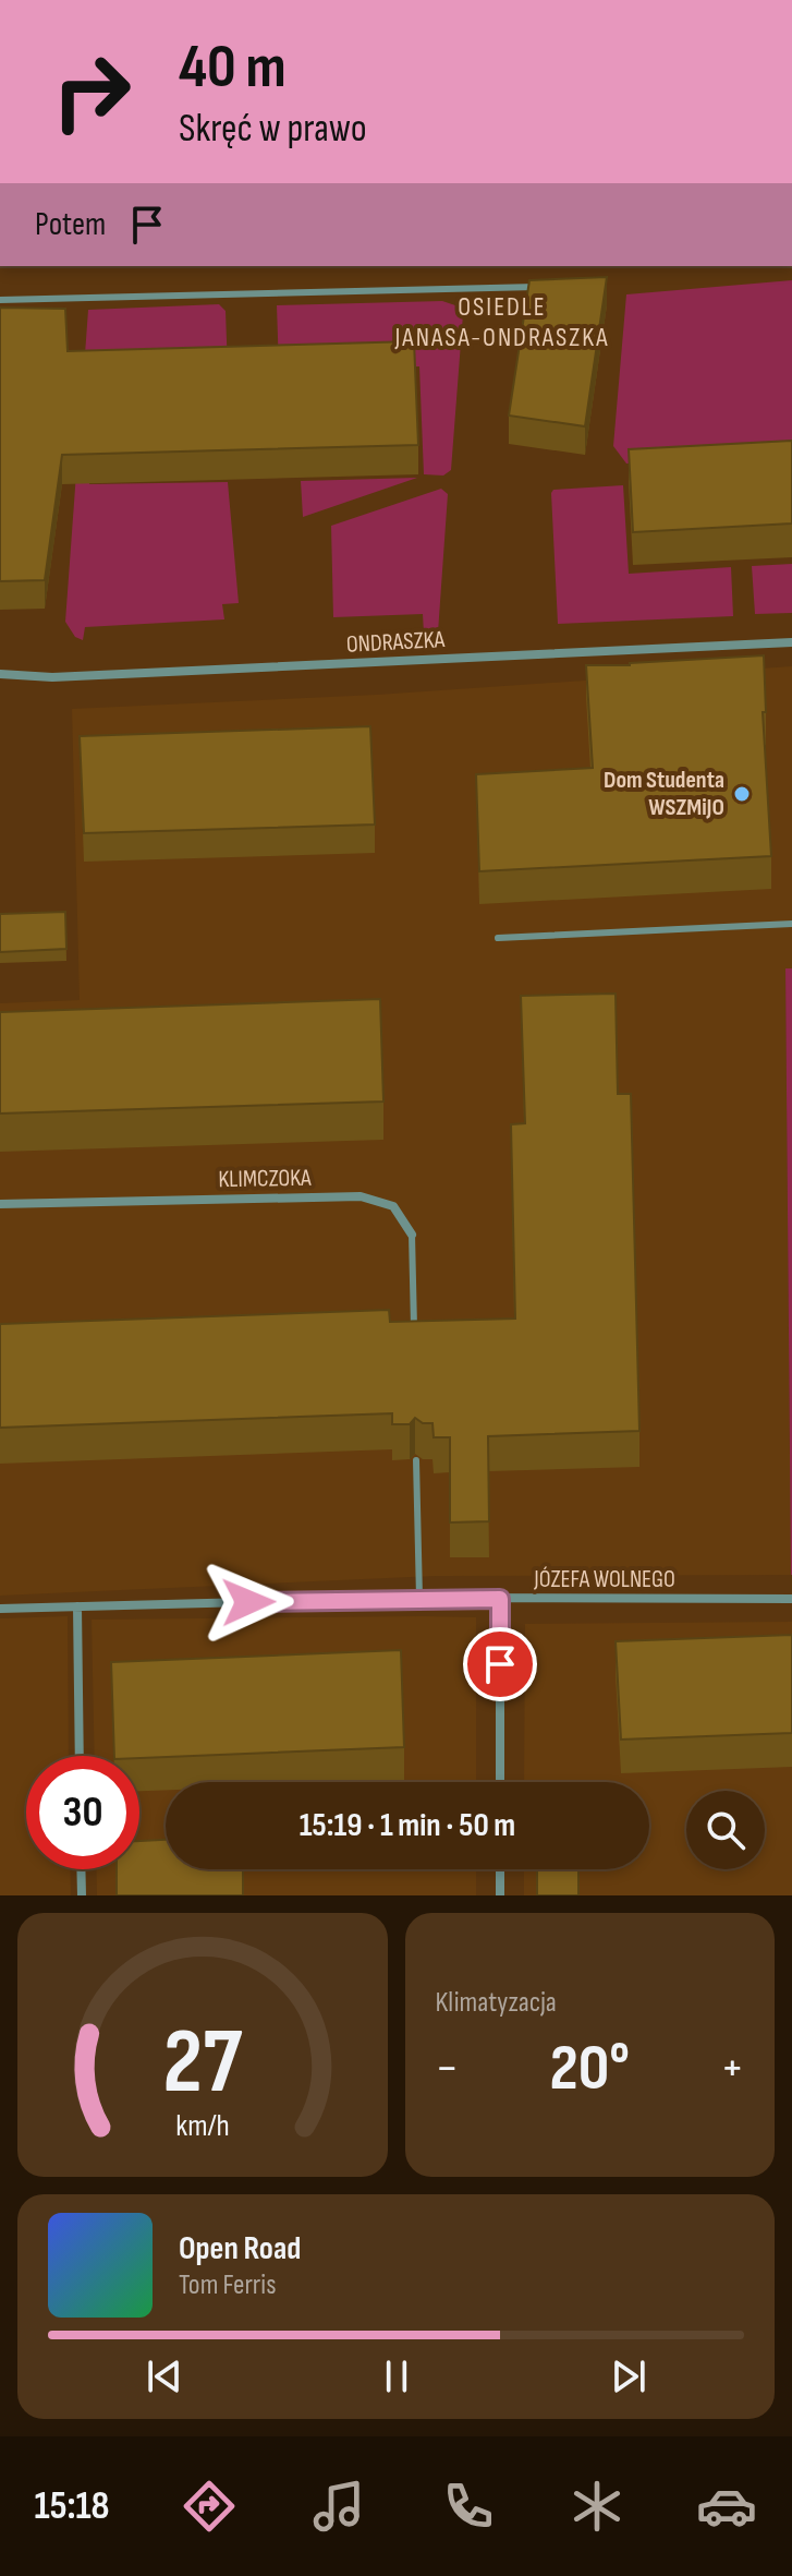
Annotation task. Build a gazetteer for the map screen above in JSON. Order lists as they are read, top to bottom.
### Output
{
  "streets": {
    "street": ["ONDRASZKA", "KLIMCZOKA", "JÓZEFA WOLNEGO"]
  },
  "districts": ["OSIEDLE JANASA-ONDRASZKA"],
  "places": ["Dom Studenta WSZMiJO"],
  "page": {
    "turn": ["40 m", "Skręć w prawo"],
    "then": "Potem",
    "limit": "30",
    "trip": "15:19 · 1 min · 50 m",
    "tile": "Klimatyzacja",
    "heat": ["−", "20°", "+"],
    "song": ["Open Road", "Tom Ferris"],
    "tabs": "15:18",
    "gauge": ["27", "km/h"]
  }
}
